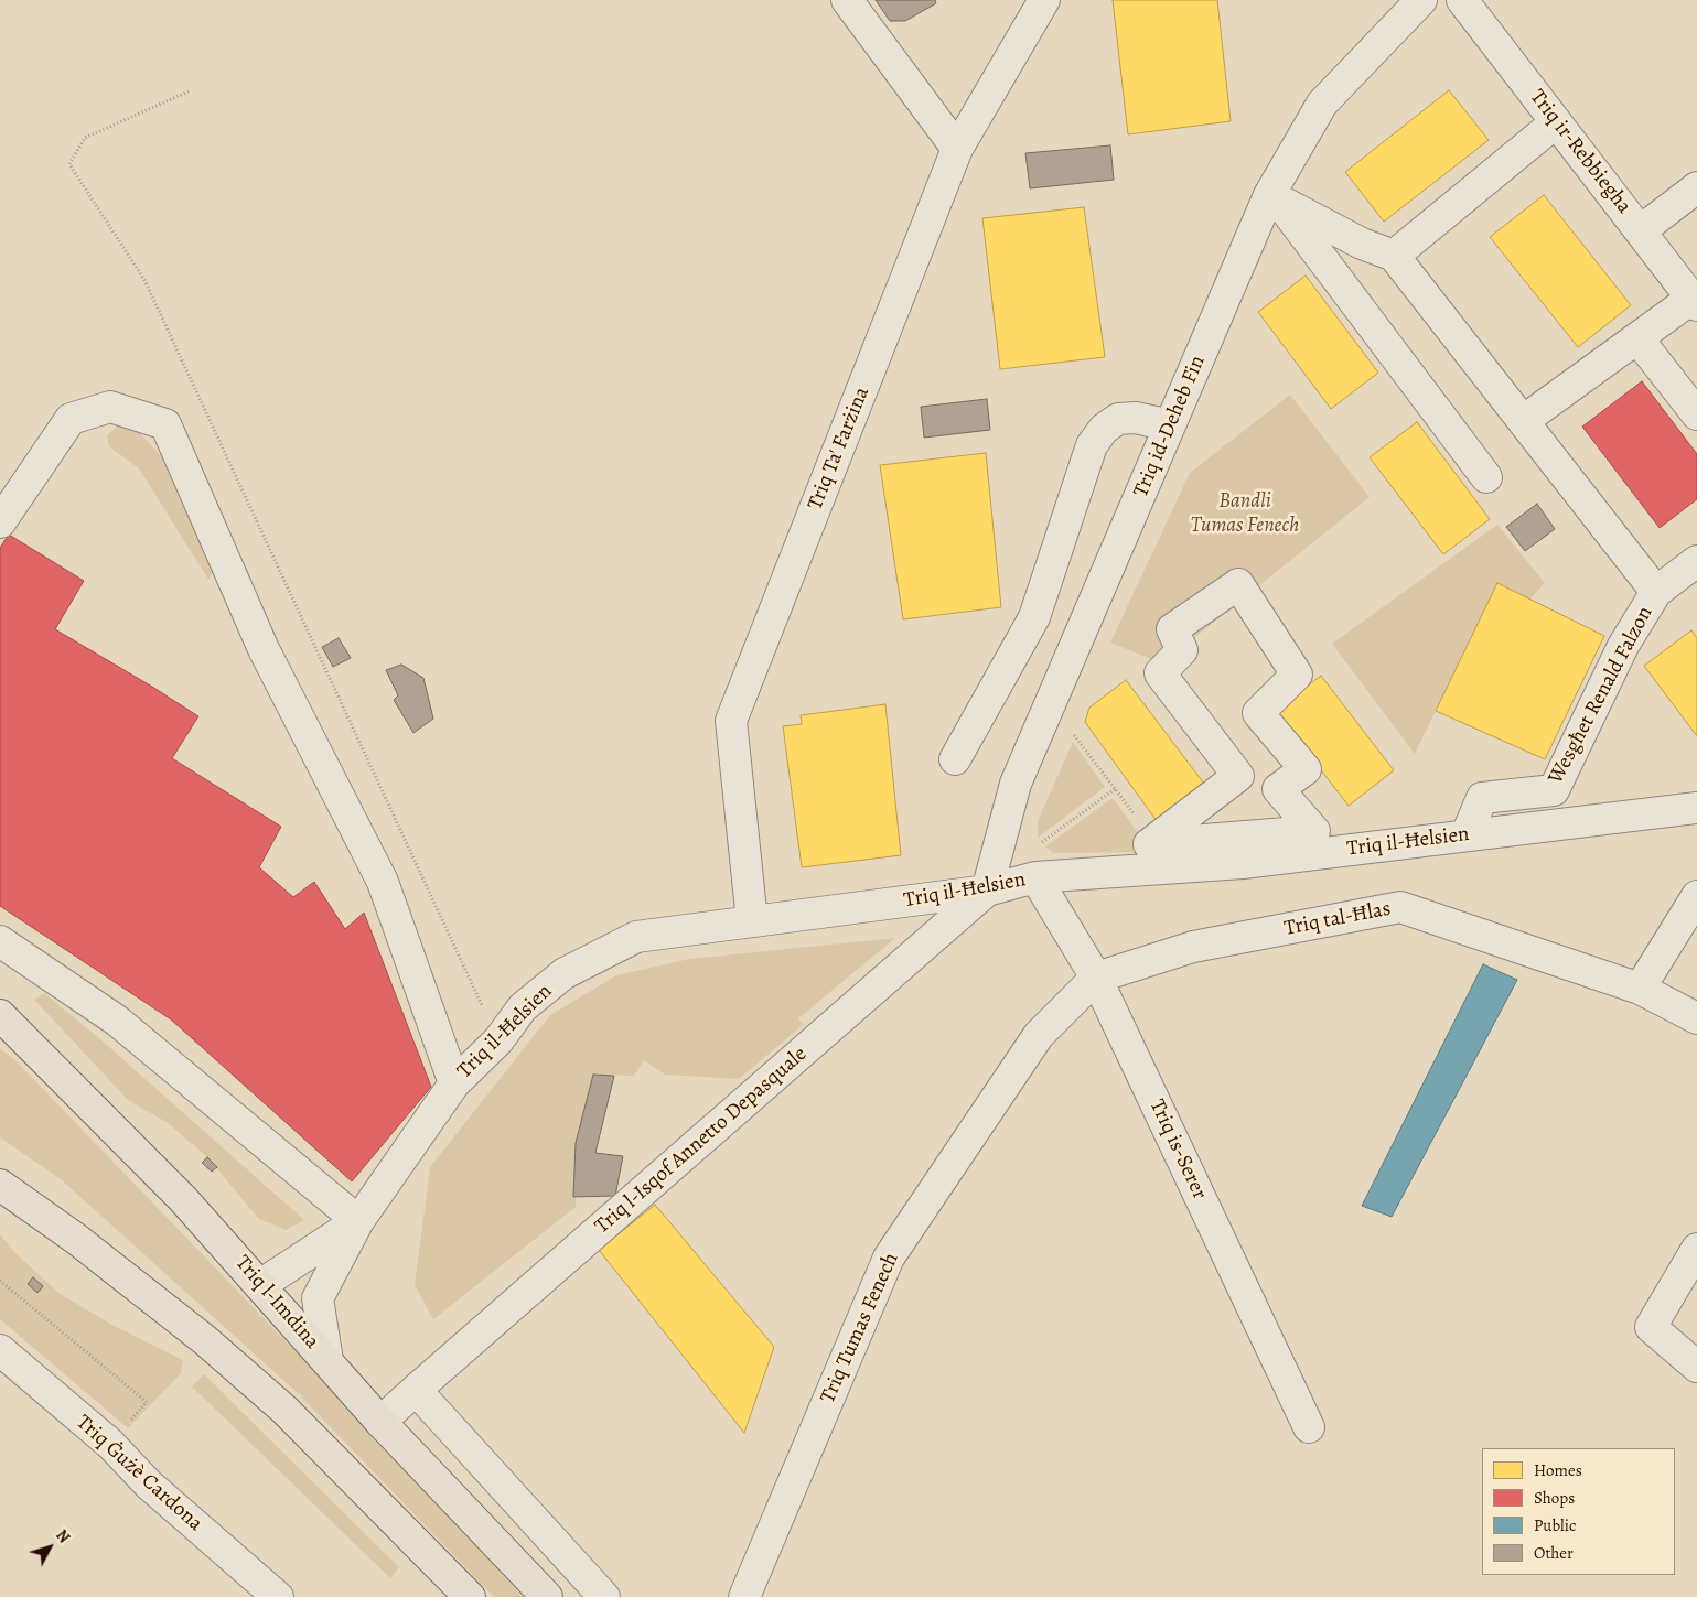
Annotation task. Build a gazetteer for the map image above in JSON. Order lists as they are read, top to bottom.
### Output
{
  "streets": {
    "highway": ["Triq l-Imdina"],
    "street": [
      "Triq ir-Rebbiegha",
      "Triq id-Deheb Fin",
      "Triq Ta' Farżina",
      "Wesgħet Renald Falzon",
      "Triq il-Ħelsien",
      "Triq tal-Ħlas",
      "Triq l-Isqof Annetto Depasquale",
      "Triq is-Serer",
      "Triq Tumas Fenech",
      "Triq Ġużè Cardona"
    ]
  },
  "crossings": [
    ["Triq id-Deheb Fin", "Wesgħet Renald Falzon"],
    ["Triq id-Deheb Fin", "Triq il-Ħelsien"],
    ["Triq id-Deheb Fin", "Triq l-Isqof Annetto Depasquale"],
    ["Triq Ta' Farżina", "Triq il-Ħelsien"],
    ["Wesgħet Renald Falzon", "Triq il-Ħelsien"],
    ["Triq il-Ħelsien", "Triq l-Isqof Annetto Depasquale"],
    ["Triq il-Ħelsien", "Triq is-Serer"],
    ["Triq il-Ħelsien", "Triq l-Imdina"],
    ["Triq tal-Ħlas", "Triq is-Serer"],
    ["Triq tal-Ħlas", "Triq Tumas Fenech"],
    ["Triq l-Isqof Annetto Depasquale", "Triq l-Imdina"],
    ["Triq is-Serer", "Triq Tumas Fenech"]
  ],
  "parks": ["Bandli Tumas Fenech"],
  "legend": [
    "Homes",
    "Shops",
    "Public",
    "Other"
  ],
  "north": "top right"
}
